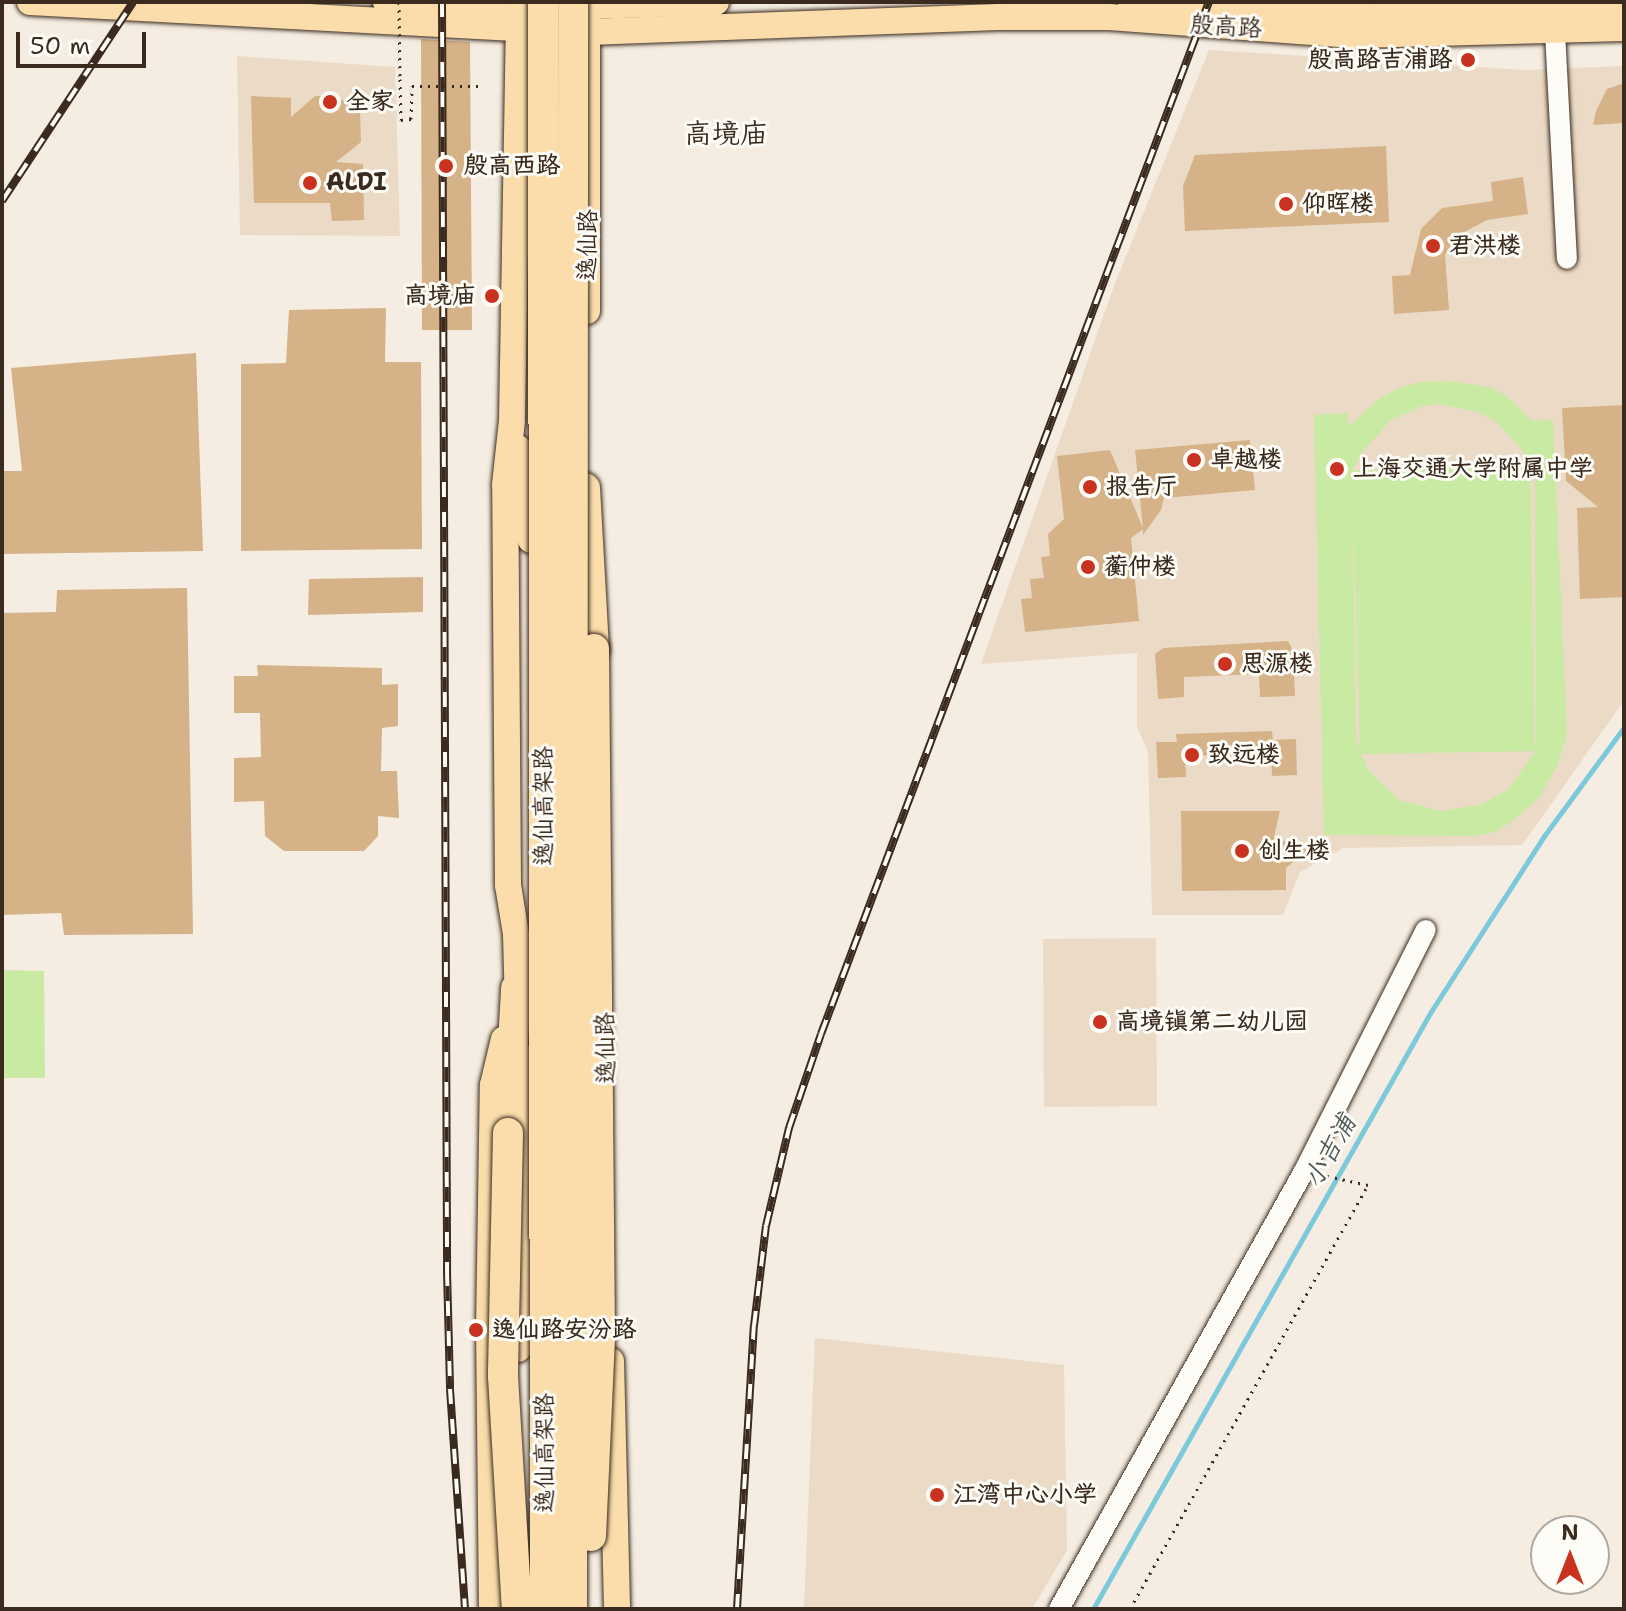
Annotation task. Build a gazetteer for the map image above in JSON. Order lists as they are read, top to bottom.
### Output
{
  "streets": {
    "highway": ["逸仙高架路"],
    "main road": ["殷高路", "逸仙路"]
  },
  "crossings": [
    ["殷高路", "逸仙路"],
    ["殷高路", "逸仙高架路"],
    ["逸仙路", "逸仙高架路"]
  ],
  "districts": ["高境庙"],
  "water": ["小吉浦"],
  "places": [
    "殷高路吉浦路",
    "全家",
    "殷高西路",
    "ALDI",
    "仰晖楼",
    "君洪楼",
    "高境庙",
    "卓越楼",
    "上海交通大学附属中学",
    "报告厅",
    "蘅仲楼",
    "思源楼",
    "致远楼",
    "创生楼",
    "高境镇第二幼儿园",
    "逸仙路安汾路",
    "江湾中心小学"
  ],
  "scale_bar": "50 m",
  "north": "top"
}
